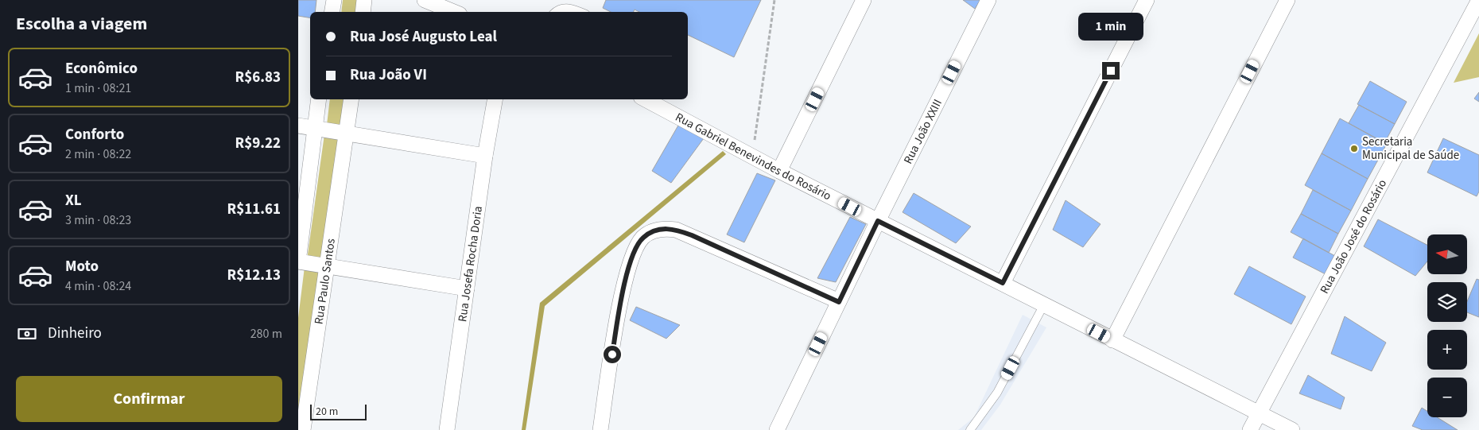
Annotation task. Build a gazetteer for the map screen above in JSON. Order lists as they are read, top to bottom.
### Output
{
  "streets": {
    "street": [
      "Rua João XXIII",
      "Rua Gabriel Benevindes do Rosário",
      "Rua João José do Rosário",
      "Rua Josefa Rocha Doria",
      "Rua Paulo Santos"
    ]
  },
  "crossings": [
    ["Rua João XXIII", "Rua Gabriel Benevindes do Rosário"],
    ["Rua Gabriel Benevindes do Rosário", "Rua João José do Rosário"]
  ],
  "places": ["Secretaria Municipal de Saúde"],
  "scale_bar": "20 m",
  "north": "left",
  "page": {
    "heading": "Escolha a viagem",
    "banner": ["Rua José Augusto Leal", "Rua João VI"],
    "bubble": "1 min",
    "list": [
      {
        "name": "Econômico",
        "note": "1 min · 08:21",
        "value": "R$6.83"
      },
      {
        "name": "Conforto",
        "note": "2 min · 08:22",
        "value": "R$9.22"
      },
      {
        "name": "XL",
        "note": "3 min · 08:23",
        "value": "R$11.61"
      },
      {
        "name": "Moto",
        "note": "4 min · 08:24",
        "value": "R$12.13"
      }
    ],
    "map_buttons": ["+", "−"],
    "pay": ["Dinheiro", "280 m"],
    "buttons": "Confirmar",
    "scale": "20 m"
  }
}
